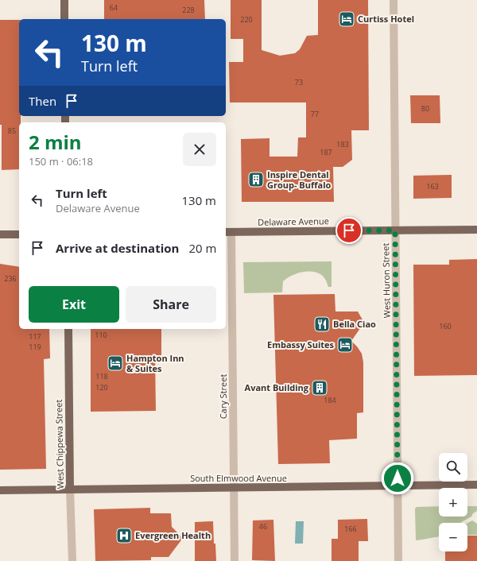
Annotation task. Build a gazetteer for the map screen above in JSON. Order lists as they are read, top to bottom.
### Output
{
  "streets": {
    "main road": ["Delaware Avenue", "West Chippewa Street", "South Elmwood Avenue"],
    "street": ["West Huron Street", "Cary Street"]
  },
  "crossings": [
    ["Delaware Avenue", "West Huron Street"],
    ["Delaware Avenue", "Cary Street"],
    ["West Huron Street", "South Elmwood Avenue"],
    ["Cary Street", "South Elmwood Avenue"],
    ["West Chippewa Street", "South Elmwood Avenue"]
  ],
  "places": {
    "hotel": ["Curtiss Hotel", "Embassy Suites", "Hampton Inn & Suites"],
    "building": ["Inspire Dental Group- Buffalo", "Avant Building"],
    "restaurant": ["Bella Ciao"],
    "hospital": ["Evergreen Health"]
  },
  "house_numbers": [
    "64",
    "228",
    "220",
    "73",
    "80",
    "77",
    "85",
    "183",
    "187",
    "163",
    "236",
    "160",
    "110",
    "117",
    "119",
    "118",
    "120",
    "184",
    "46",
    "166"
  ],
  "page": {
    "turn": ["130 m", "Turn left"],
    "then": "Then",
    "heading": ["2 min", "150 m · 06:18"],
    "list": [
      {
        "name": "Turn left",
        "note": "Delaware Avenue",
        "value": "130 m"
      },
      {
        "name": "Arrive at destination",
        "value": "20 m"
      }
    ],
    "buttons": ["Exit", "Share"],
    "map_buttons": ["+", "−"]
  }
}
